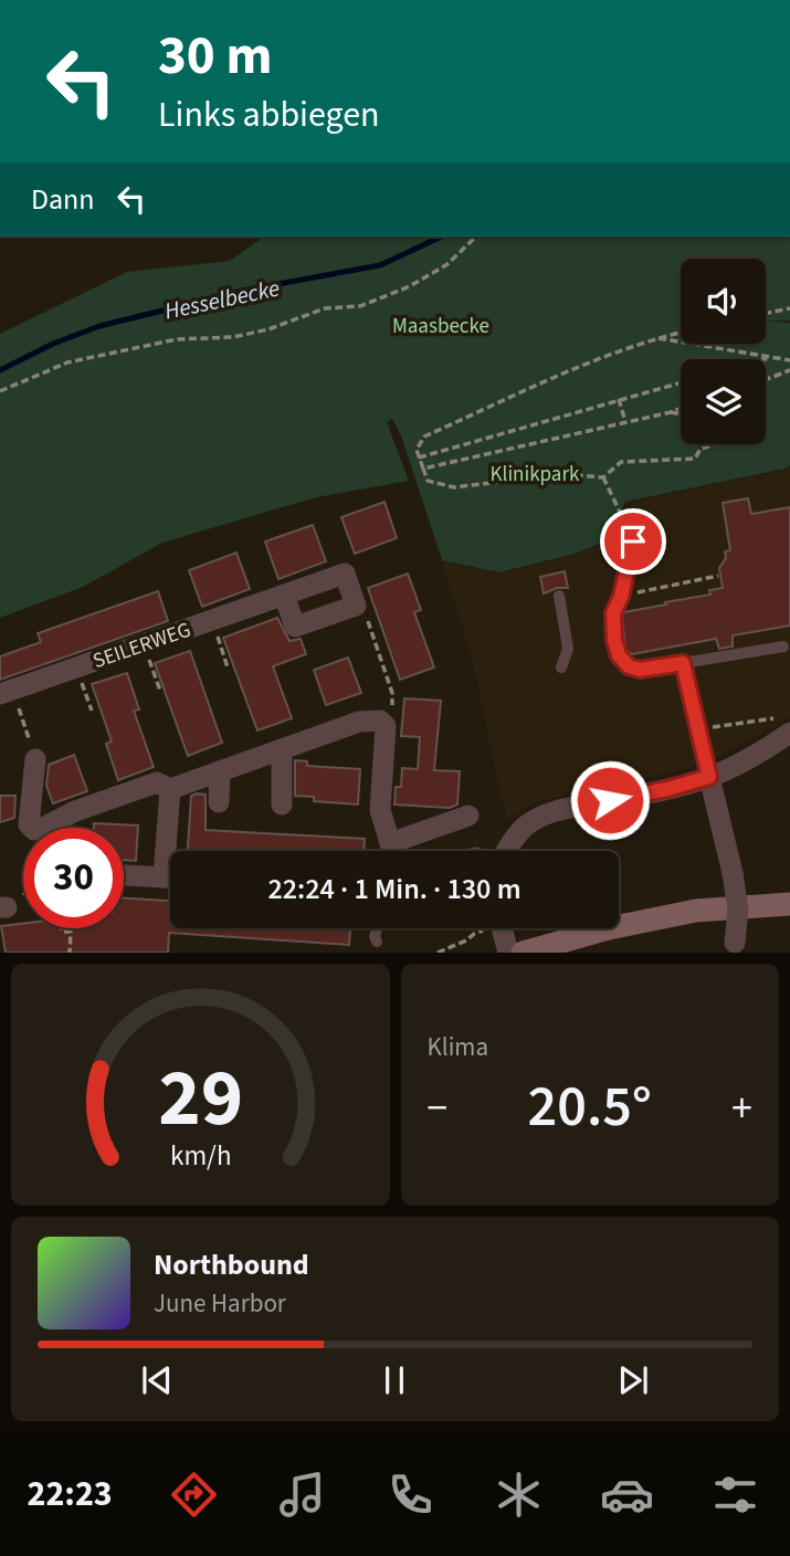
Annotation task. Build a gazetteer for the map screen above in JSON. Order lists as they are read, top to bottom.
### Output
{
  "streets": {
    "street": ["SEILERWEG"]
  },
  "water": ["Hesselbecke"],
  "parks": ["Maasbecke", "Klinikpark"],
  "page": {
    "turn": ["30 m", "Links abbiegen"],
    "then": "Dann",
    "limit": "30",
    "trip": "22:24 · 1 Min. · 130 m",
    "tile": "Klima",
    "heat": ["−", "20.5°", "+"],
    "song": ["Northbound", "June Harbor"],
    "tabs": "22:23",
    "gauge": ["29", "km/h"]
  }
}
